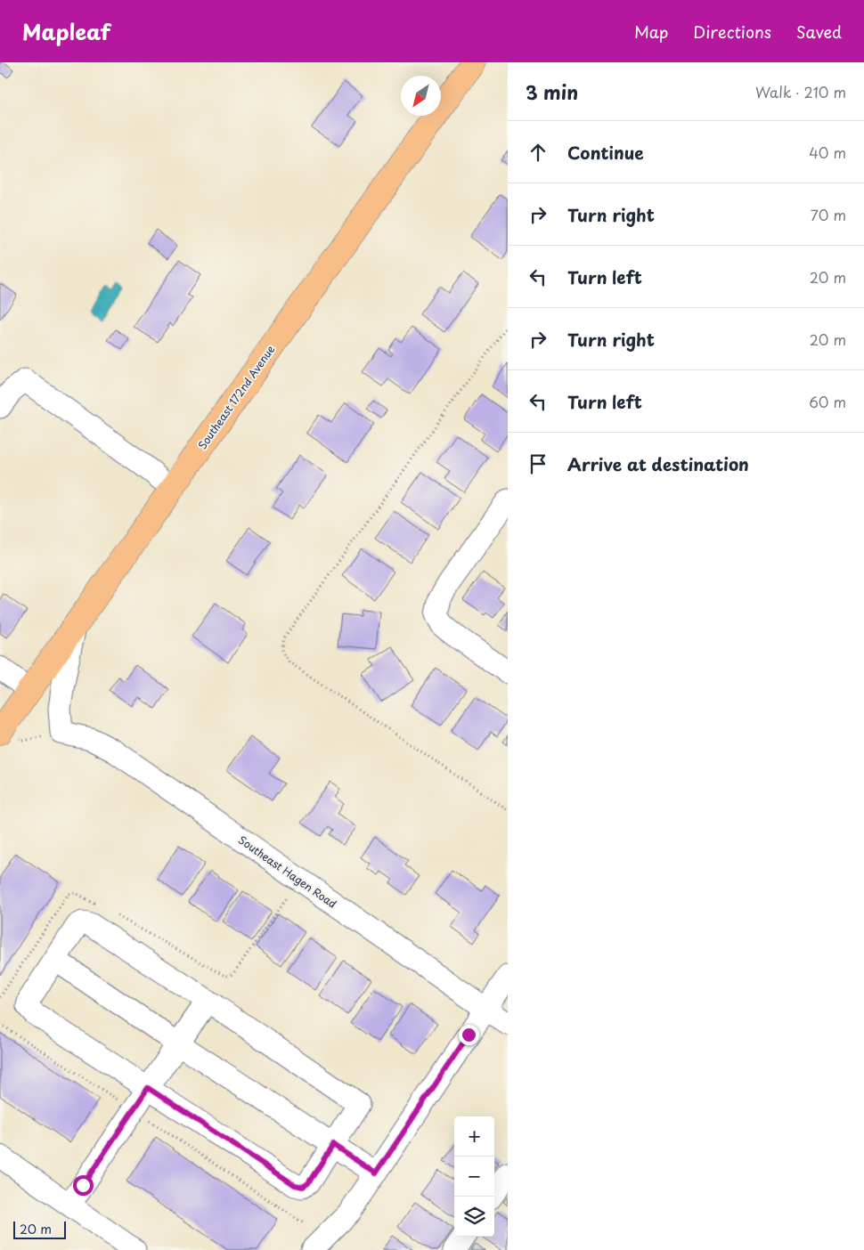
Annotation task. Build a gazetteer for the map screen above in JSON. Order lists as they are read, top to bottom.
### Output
{
  "streets": {
    "main road": ["Southeast 172nd Avenue"],
    "street": ["Southeast Hagen Road"]
  },
  "scale_bar": "20 m",
  "north": "bottom left",
  "page": {
    "header": "Mapleaf",
    "nav": ["Map", "Directions", "Saved"],
    "heading": ["3 min", "Walk · 210 m"],
    "list": [
      ["Continue", "40 m"],
      ["Turn right", "70 m"],
      ["Turn left", "20 m"],
      ["Turn right", "20 m"],
      ["Turn left", "60 m"],
      "Arrive at destination"
    ],
    "map_buttons": ["+", "−"],
    "scale": "20 m"
  }
}
